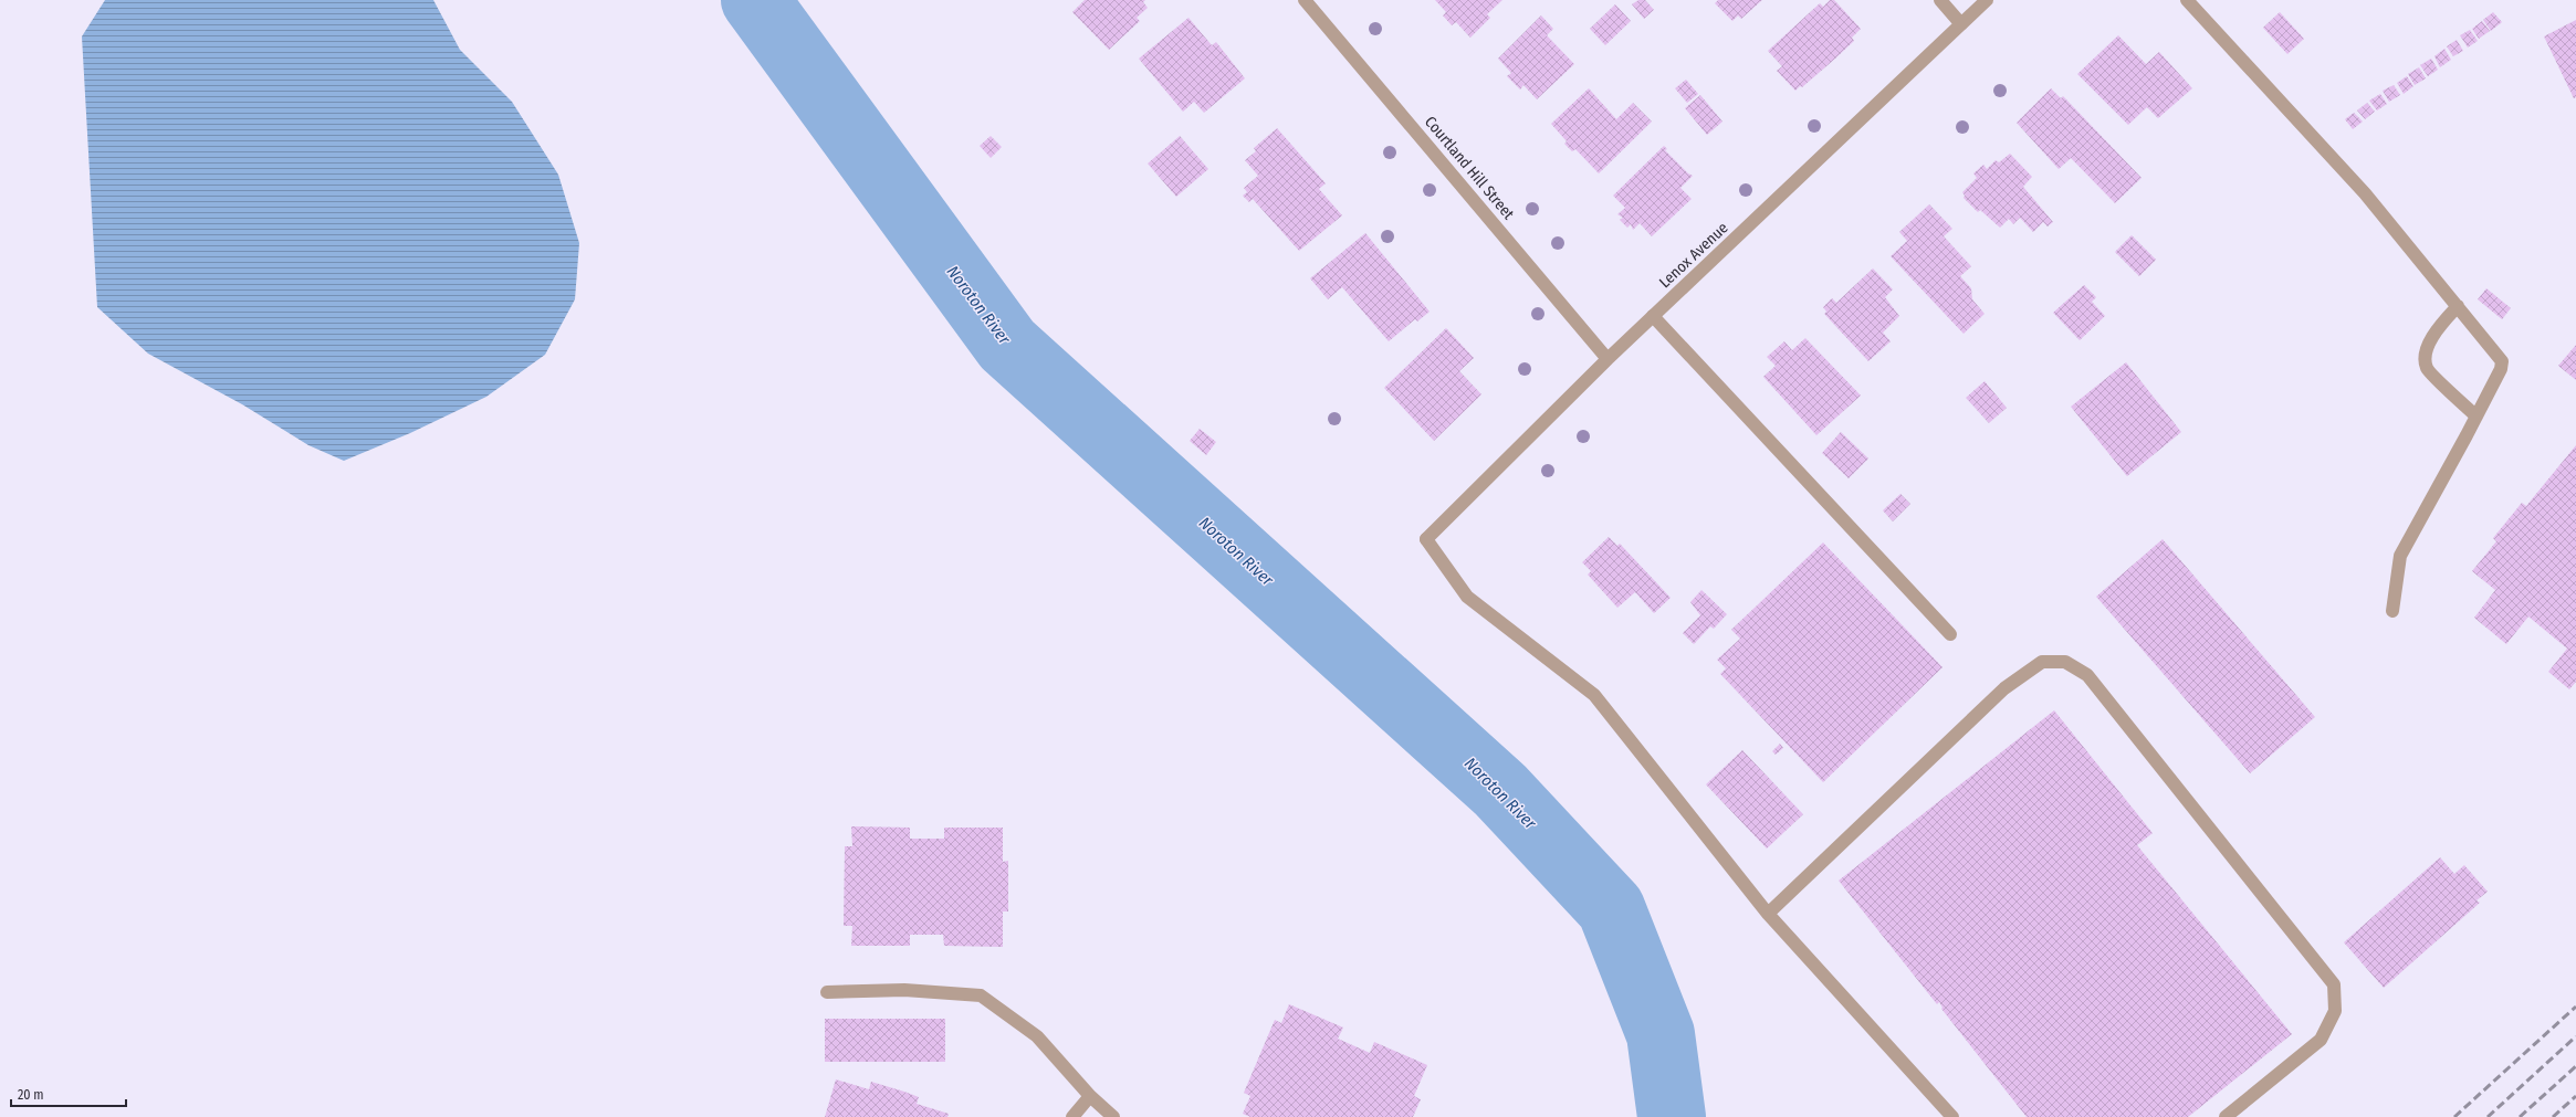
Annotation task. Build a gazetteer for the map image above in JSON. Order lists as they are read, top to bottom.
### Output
{
  "streets": {
    "street": ["Courtland Hill Street", "Lenox Avenue"]
  },
  "crossings": [
    ["Courtland Hill Street", "Lenox Avenue"]
  ],
  "water": ["Noroton River"],
  "scale_bar": "20 m"
}
